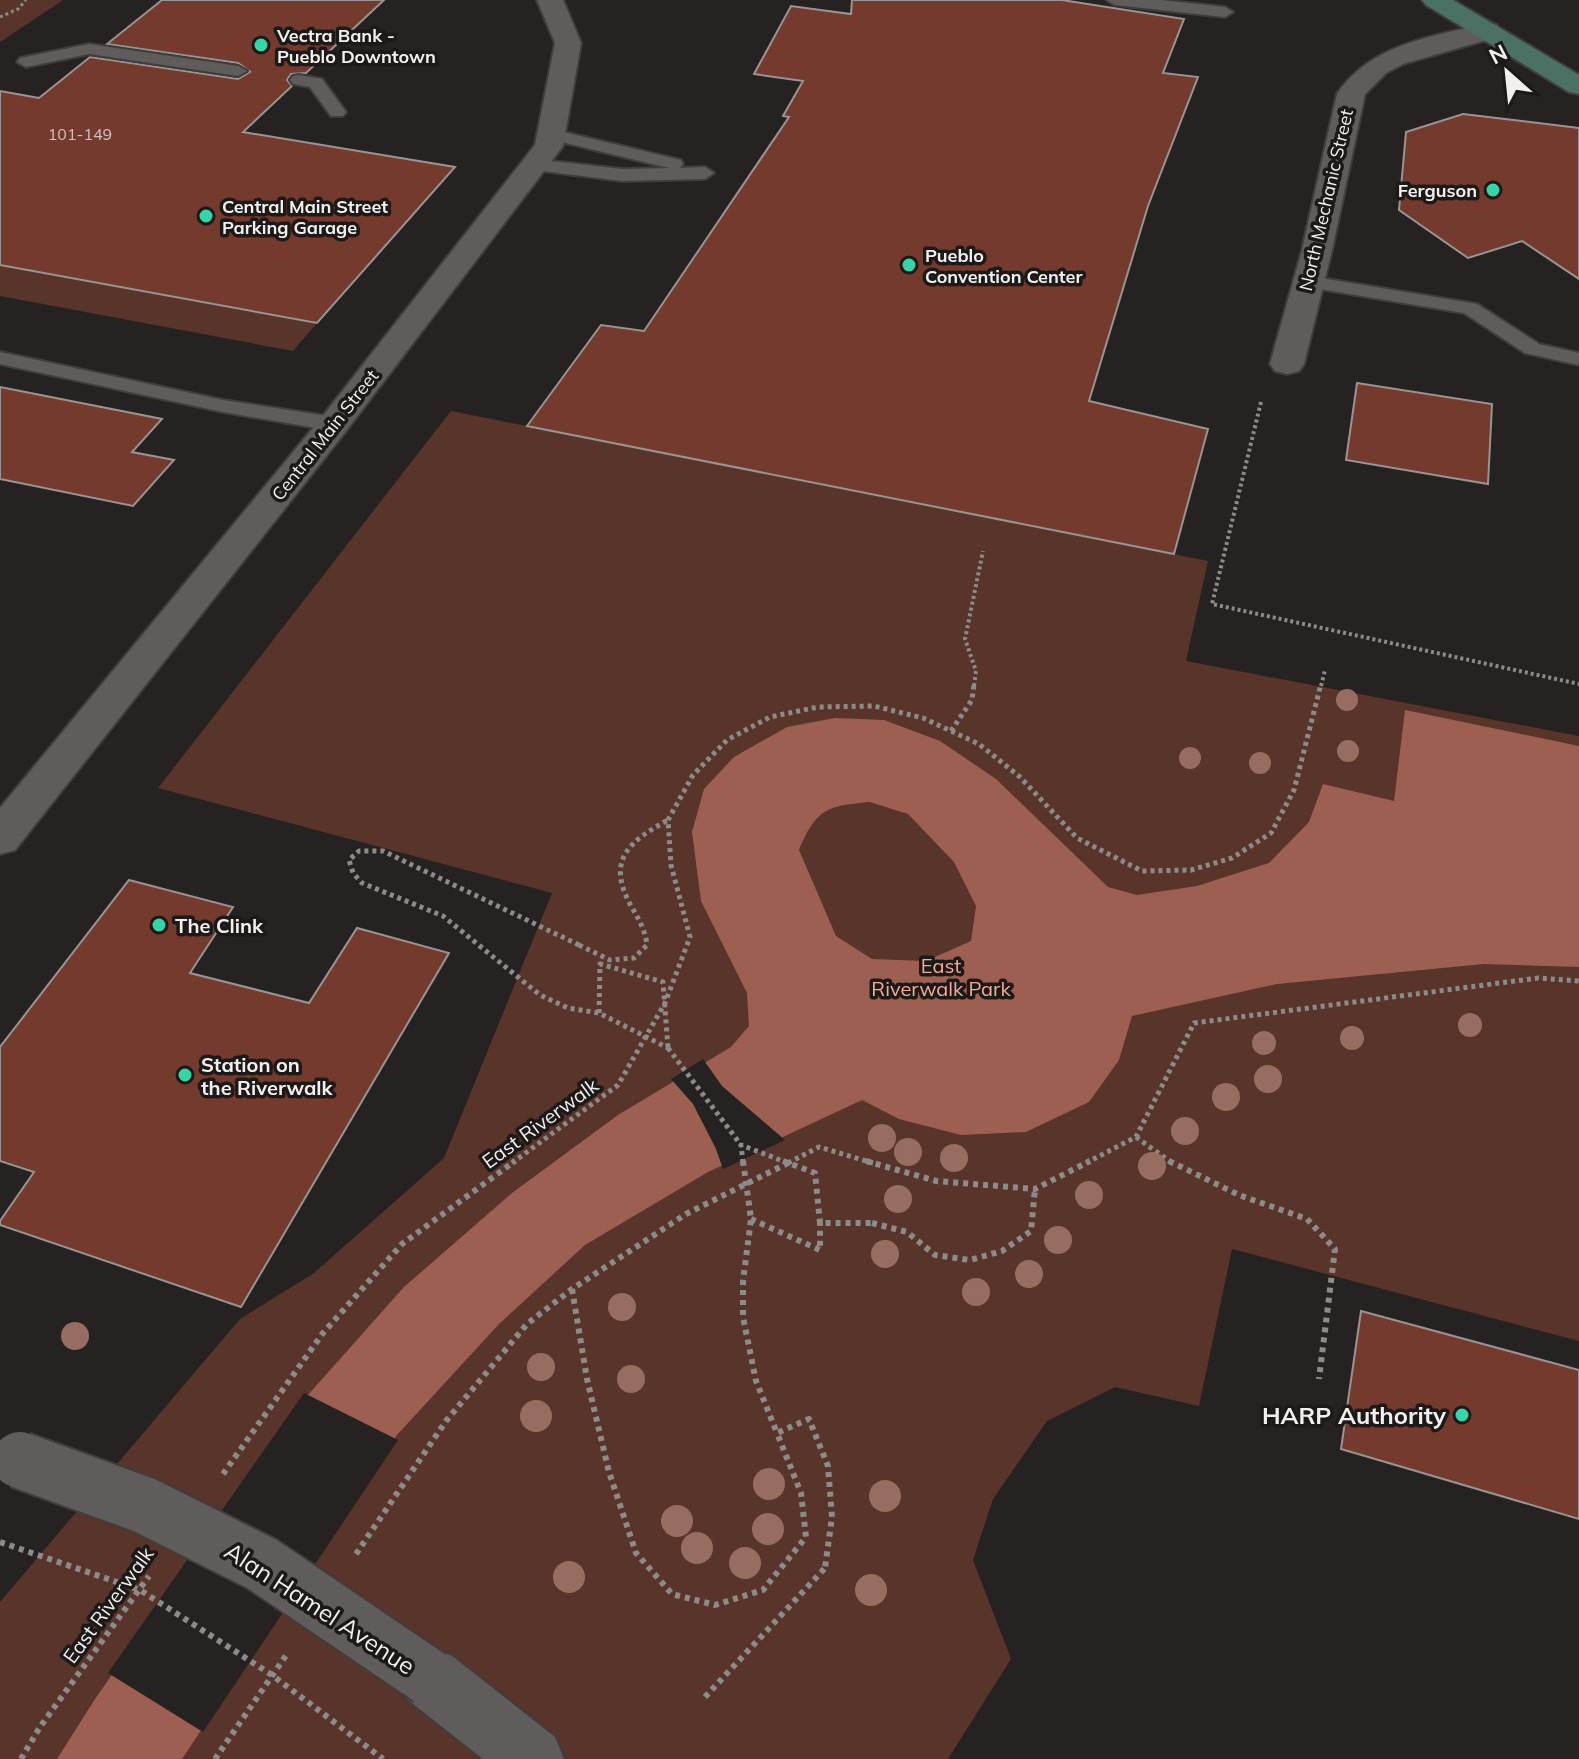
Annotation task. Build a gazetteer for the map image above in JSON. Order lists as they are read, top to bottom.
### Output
{
  "streets": {
    "street": ["North Mechanic Street", "Central Main Street", "Alan Hamel Avenue"],
    "path": ["East Riverwalk"]
  },
  "parks": ["East Riverwalk Park"],
  "places": [
    "Vectra Bank - Pueblo Downtown",
    "Ferguson",
    "Central Main Street Parking Garage",
    "Pueblo Convention Center",
    "The Clink",
    "Station on the Riverwalk",
    "HARP Authority"
  ],
  "house_numbers": ["101-149"],
  "north": "top left"
}
